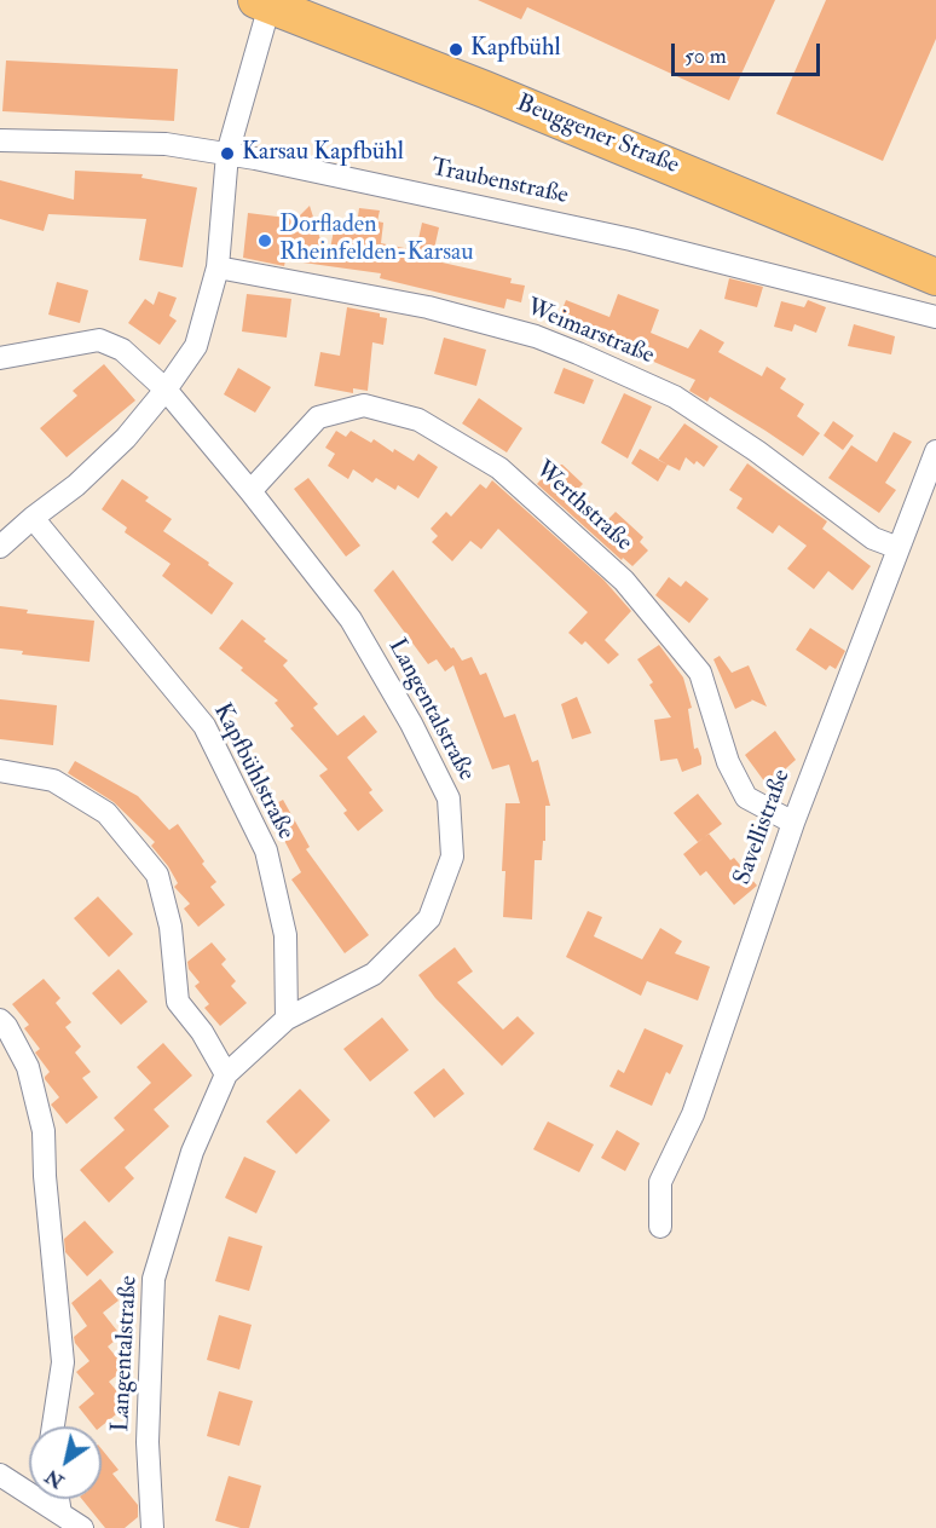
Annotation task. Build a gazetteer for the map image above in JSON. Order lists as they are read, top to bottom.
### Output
{
  "streets": {
    "main road": ["Beuggener Straße"],
    "street": [
      "Traubenstraße",
      "Weimarstraße",
      "Werthstraße",
      "Langentalstraße",
      "Kapfbühlstraße",
      "Savellistraße"
    ]
  },
  "crossings": [
    ["Weimarstraße", "Savellistraße"],
    ["Werthstraße", "Langentalstraße"],
    ["Werthstraße", "Savellistraße"],
    ["Langentalstraße", "Kapfbühlstraße"]
  ],
  "places": ["Kapfbühl", "Karsau Kapfbühl", "Dorfladen Rheinfelden-Karsau"],
  "scale_bar": "50 m",
  "north": "bottom left"
}
